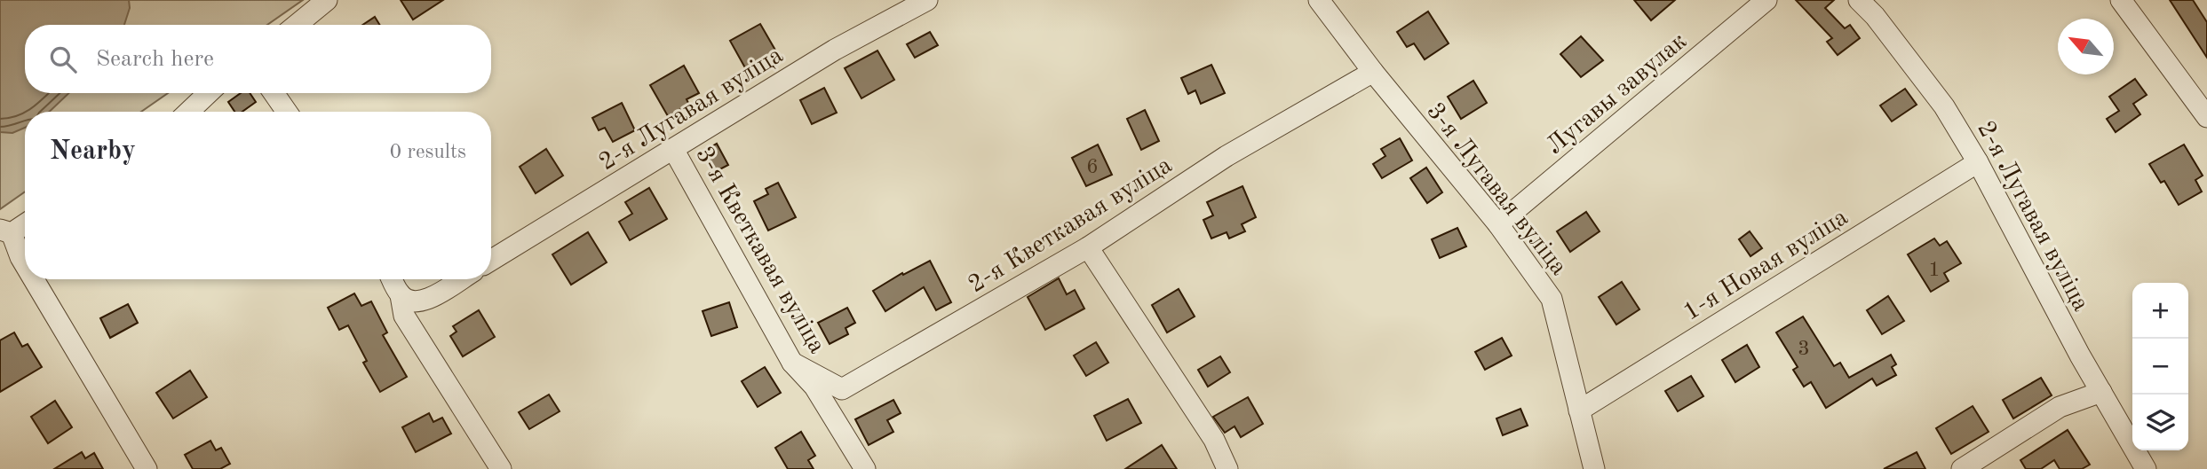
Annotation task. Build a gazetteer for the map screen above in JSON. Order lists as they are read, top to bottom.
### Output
{
  "streets": {
    "street": [
      "Лугавы завулак",
      "2-я Лугавая вуліца",
      "3-я Лугавая вуліца",
      "2-я Кветкавая вуліца",
      "3-я Кветкавая вуліца",
      "1-я Новая вуліца"
    ]
  },
  "crossings": [
    ["Лугавы завулак", "3-я Лугавая вуліца"],
    ["2-я Лугавая вуліца", "3-я Кветкавая вуліца"],
    ["2-я Лугавая вуліца", "1-я Новая вуліца"],
    ["3-я Лугавая вуліца", "2-я Кветкавая вуліца"],
    ["3-я Лугавая вуліца", "1-я Новая вуліца"],
    ["2-я Кветкавая вуліца", "3-я Кветкавая вуліца"]
  ],
  "house_numbers": ["6", "1", "3"],
  "north": "top left",
  "page": {
    "search": "Search here",
    "heading": ["Nearby", "0 results"],
    "map_buttons": ["+", "−"]
  }
}
